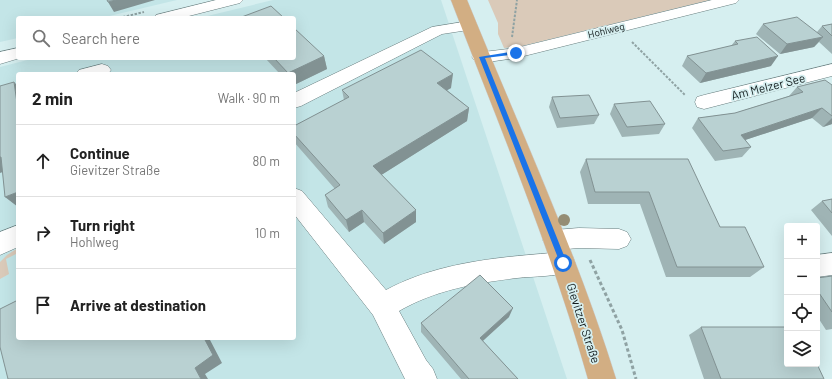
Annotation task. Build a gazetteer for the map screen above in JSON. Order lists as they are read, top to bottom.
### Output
{
  "streets": {
    "main road": ["Gievitzer Straße"],
    "street": ["Hohlweg", "Am Melzer See"]
  },
  "crossings": [
    ["Hohlweg", "Gievitzer Straße"]
  ],
  "page": {
    "search": "Search here",
    "heading": ["2 min", "Walk · 90 m"],
    "list": [
      ["Continue", "Gievitzer Straße", "80 m"],
      ["Turn right", "Hohlweg", "10 m"],
      "Arrive at destination"
    ],
    "map_buttons": ["+", "−"]
  }
}
